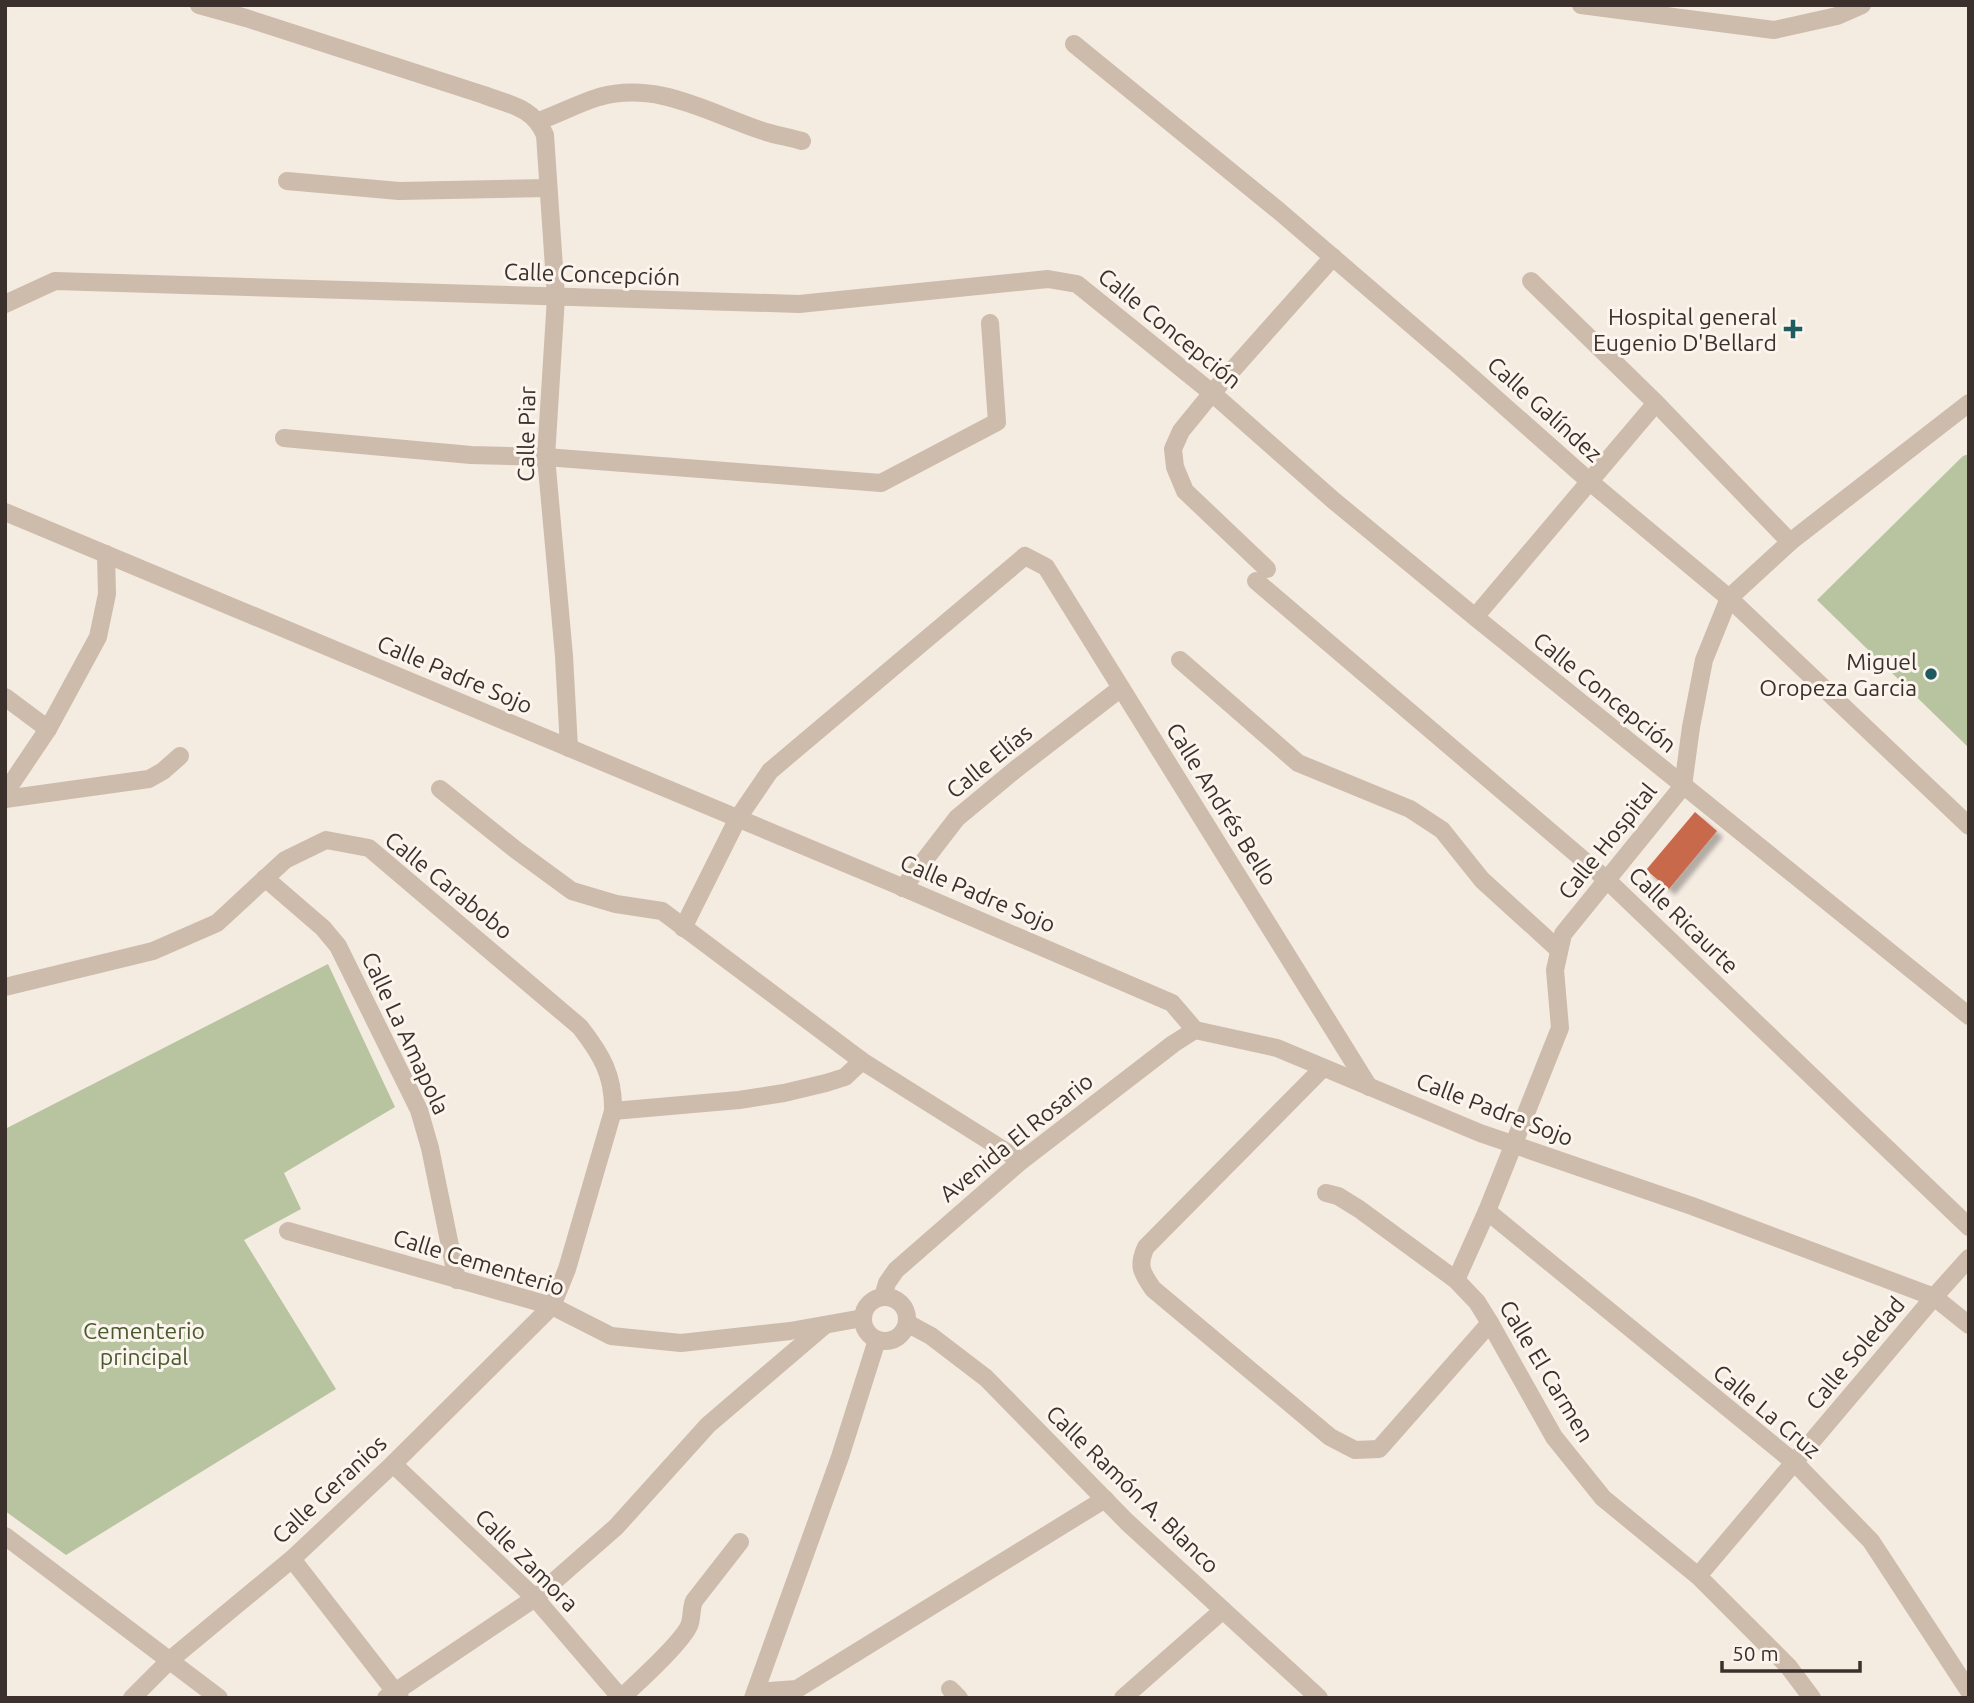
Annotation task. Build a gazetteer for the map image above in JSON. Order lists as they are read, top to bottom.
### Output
{
  "streets": {
    "street": [
      "Calle Concepción",
      "Calle Galíndez",
      "Calle Piar",
      "Calle Padre Sojo",
      "Calle Elías",
      "Calle Andrés Bello",
      "Calle Hospital",
      "Calle Carabobo",
      "Calle Ricaurte",
      "Calle La Amapola",
      "Avenida El Rosario",
      "Calle Cementerio",
      "Calle Soledad",
      "Calle El Carmen",
      "Calle La Cruz",
      "Calle Geranios",
      "Calle Ramón A. Blanco",
      "Calle Zamora"
    ]
  },
  "crossings": [
    ["Calle Concepción", "Calle Piar"],
    ["Calle Concepción", "Calle Hospital"],
    ["Calle Concepción", "Calle Ricaurte"],
    ["Calle Galíndez", "Calle Hospital"],
    ["Calle Galíndez", "Calle Ricaurte"],
    ["Calle Piar", "Calle Padre Sojo"],
    ["Calle Padre Sojo", "Calle Elías"],
    ["Calle Padre Sojo", "Calle Andrés Bello"],
    ["Calle Padre Sojo", "Calle Hospital"],
    ["Calle Padre Sojo", "Avenida El Rosario"],
    ["Calle Padre Sojo", "Calle Soledad"],
    ["Calle Elías", "Calle Andrés Bello"],
    ["Calle Hospital", "Calle Ricaurte"],
    ["Calle Hospital", "Calle El Carmen"],
    ["Calle Hospital", "Calle La Cruz"],
    ["Calle Carabobo", "Calle La Amapola"],
    ["Calle Carabobo", "Calle Cementerio"],
    ["Calle Carabobo", "Calle Geranios"],
    ["Calle La Amapola", "Calle Cementerio"],
    ["Avenida El Rosario", "Calle Cementerio"],
    ["Avenida El Rosario", "Calle Ramón A. Blanco"],
    ["Calle Cementerio", "Calle Geranios"],
    ["Calle Cementerio", "Calle Ramón A. Blanco"],
    ["Calle Soledad", "Calle El Carmen"],
    ["Calle Soledad", "Calle La Cruz"],
    ["Calle Geranios", "Calle Zamora"]
  ],
  "parks": ["Cementerio principal"],
  "places": {
    "health": ["Hospital general Eugenio D'Bellard"],
    "other": ["Miguel Oropeza Garcia"]
  },
  "scale_bar": "50 m"
}
